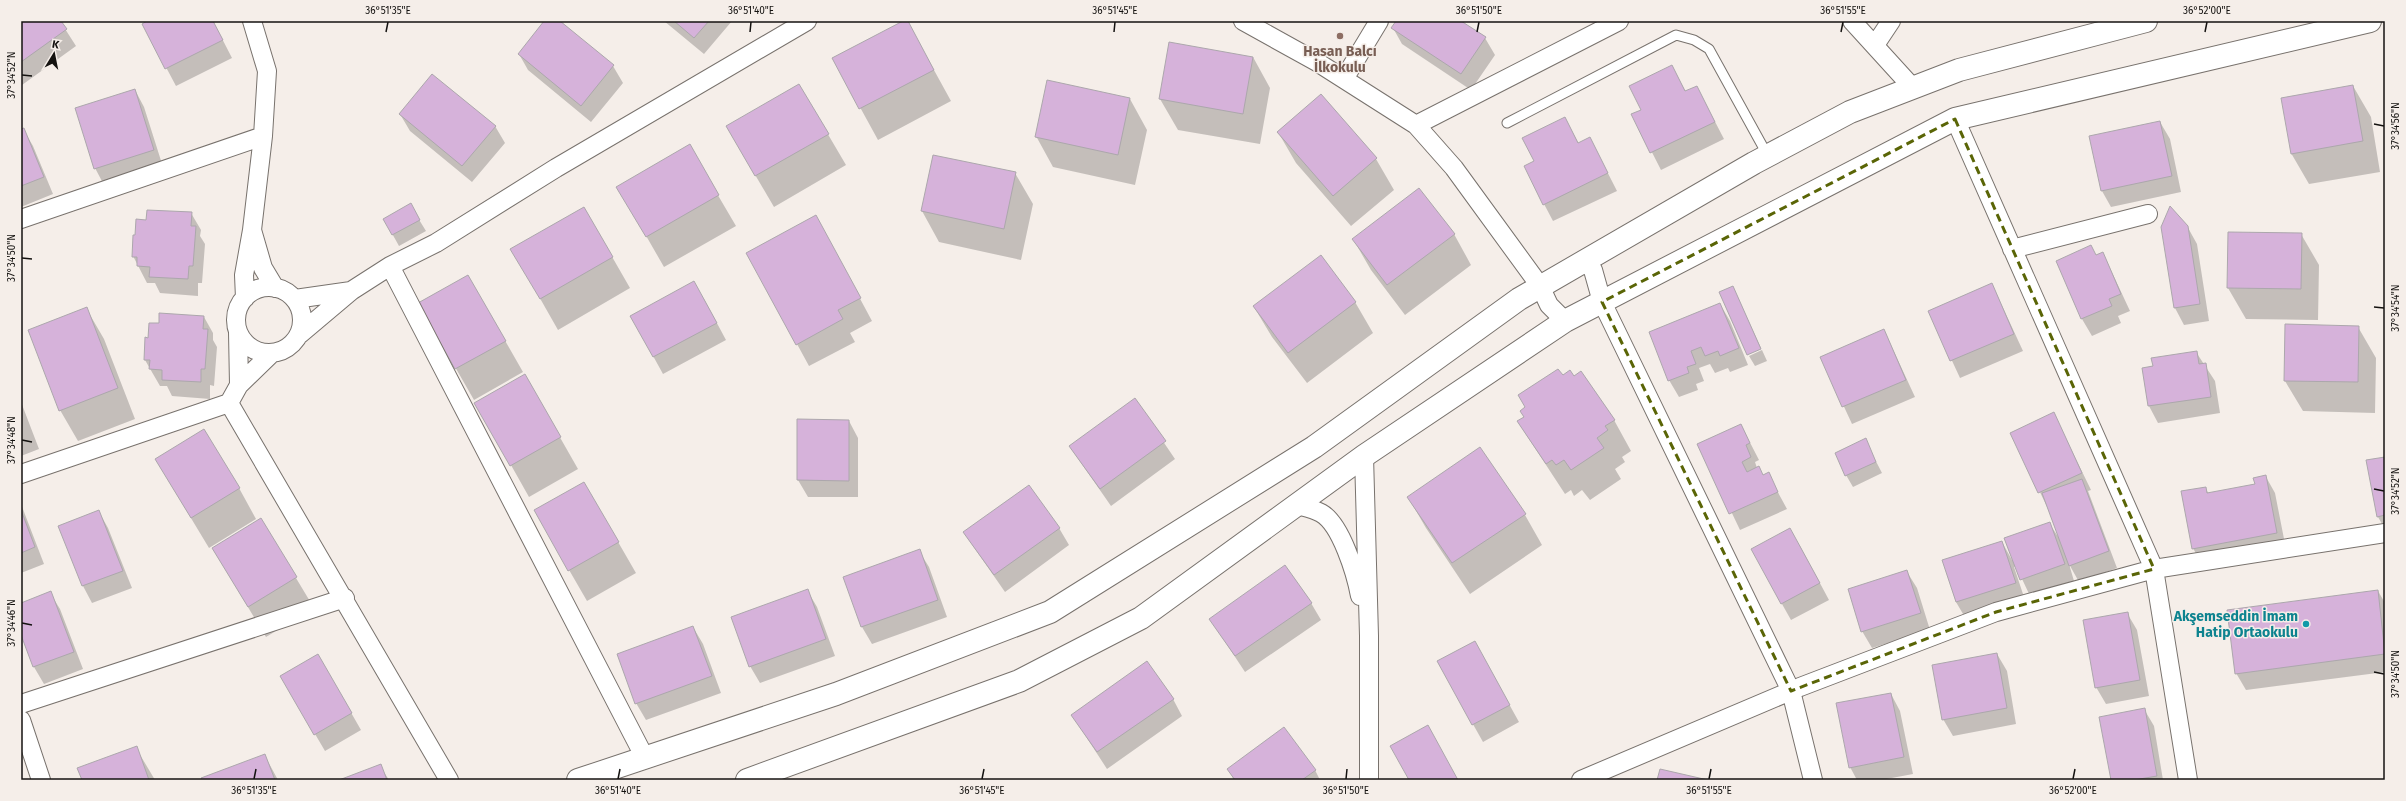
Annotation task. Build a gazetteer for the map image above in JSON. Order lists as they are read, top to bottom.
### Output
{
  "places": ["Hasan Balcı İlkokulu", "Akşemseddin İmam Hatip Ortaokulu"],
  "north": "top",
  "coordinates": [
    "36°51'35\"E",
    "36°51'40\"E",
    "36°51'45\"E",
    "36°51'50\"E",
    "36°51'55\"E",
    "36°52'00\"E",
    "37°34'52\"N",
    "37°34'56\"N",
    "37°34'50\"N",
    "37°34'54\"N",
    "37°34'48\"N",
    "37°34'46\"N"
  ]
}
